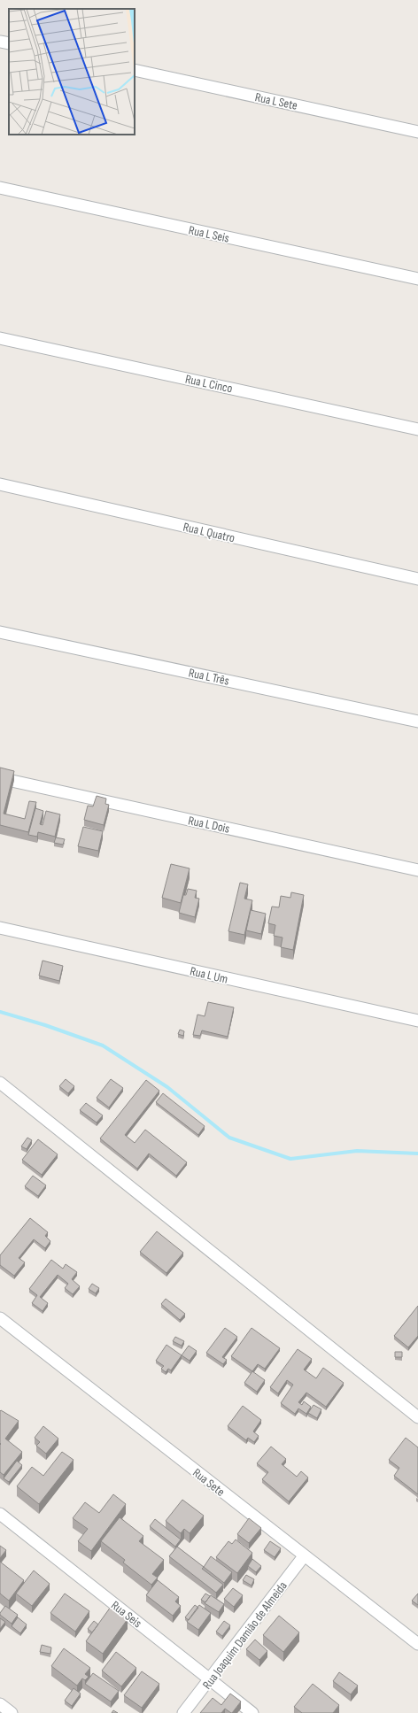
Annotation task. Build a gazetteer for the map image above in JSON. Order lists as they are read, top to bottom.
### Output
{
  "streets": {
    "street": [
      "Rua L Sete",
      "Rua L Seis",
      "Rua L Cinco",
      "Rua L Quatro",
      "Rua L Três",
      "Rua L Dois",
      "Rua L Um",
      "Rua Sete",
      "Rua Seis",
      "Rua Joaquim Damião de Almeida"
    ]
  },
  "crossings": [
    ["Rua Sete", "Rua Joaquim Damião de Almeida"],
    ["Rua Seis", "Rua Joaquim Damião de Almeida"]
  ]
}
